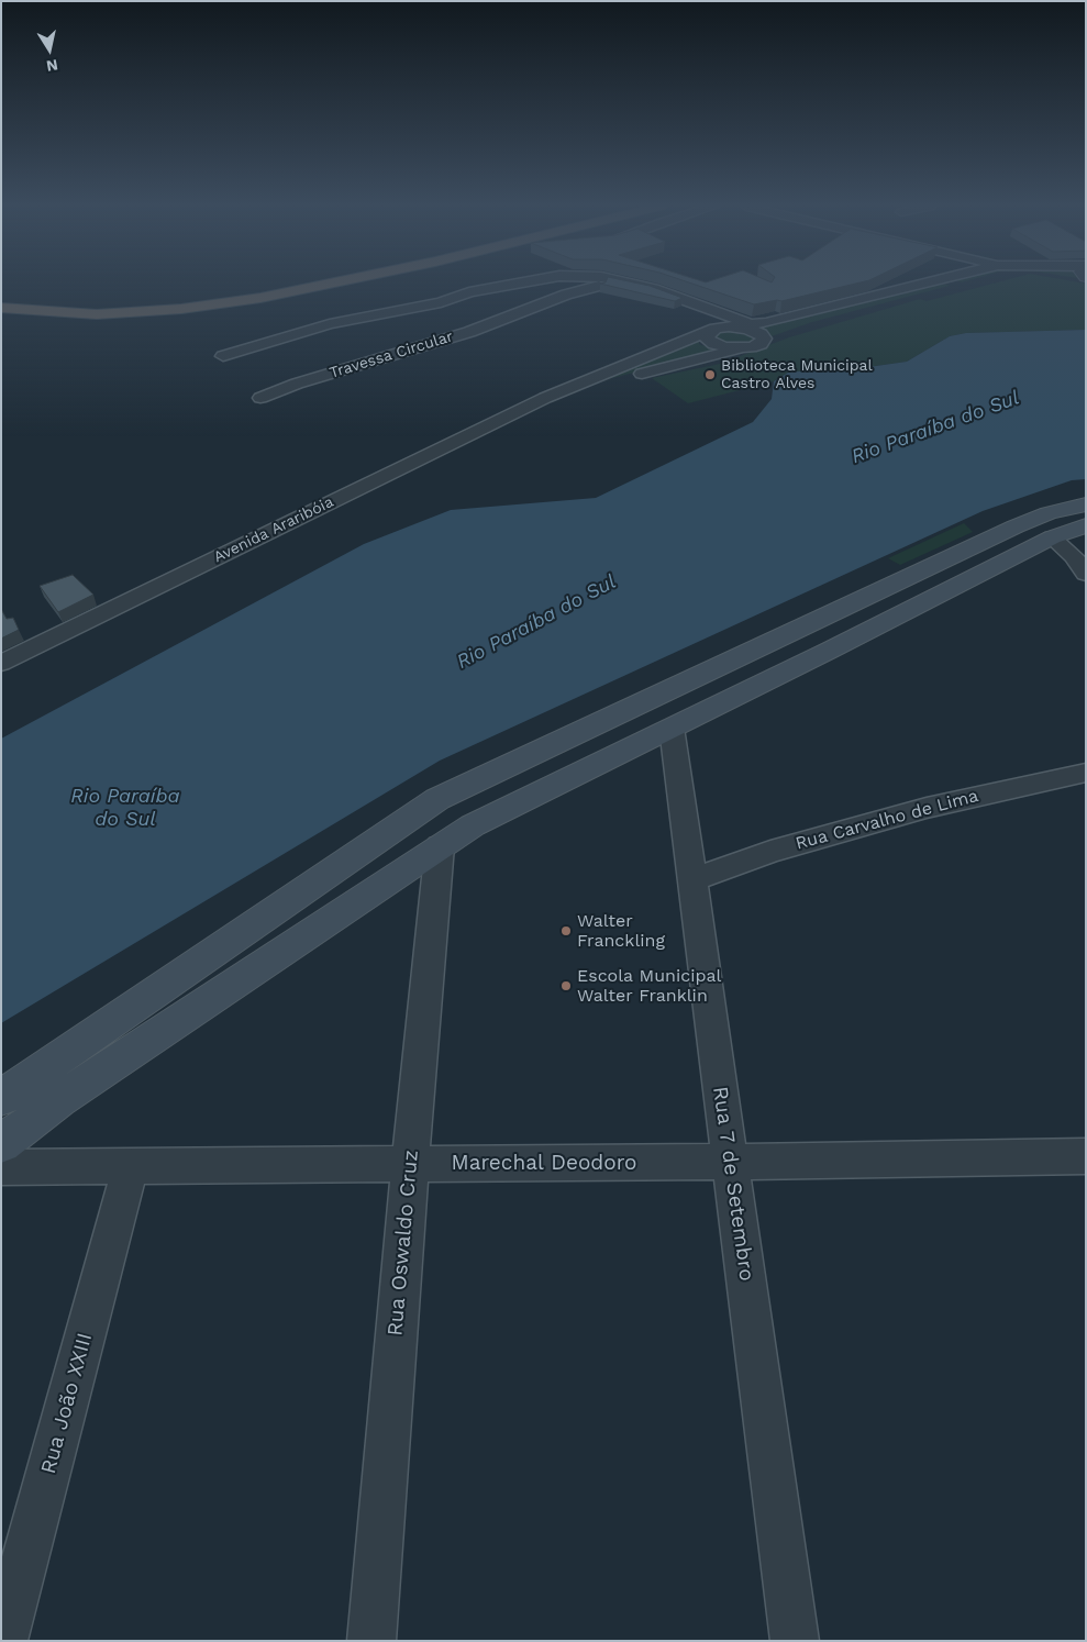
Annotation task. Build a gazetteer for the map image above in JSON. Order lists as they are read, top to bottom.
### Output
{
  "streets": {
    "street": [
      "Travessa Circular",
      "Avenida Araribóia",
      "Rua Carvalho de Lima",
      "Marechal Deodoro",
      "Rua 7 de Setembro",
      "Rua Oswaldo Cruz",
      "Rua João XXIII"
    ]
  },
  "crossings": [
    ["Rua Carvalho de Lima", "Rua 7 de Setembro"],
    ["Marechal Deodoro", "Rua 7 de Setembro"],
    ["Marechal Deodoro", "Rua Oswaldo Cruz"],
    ["Marechal Deodoro", "Rua João XXIII"]
  ],
  "water": ["Rio Paraíba do Sul"],
  "places": ["Biblioteca Municipal Castro Alves", "Walter Franckling", "Escola Municipal Walter Franklin"],
  "north": "bottom"
}
